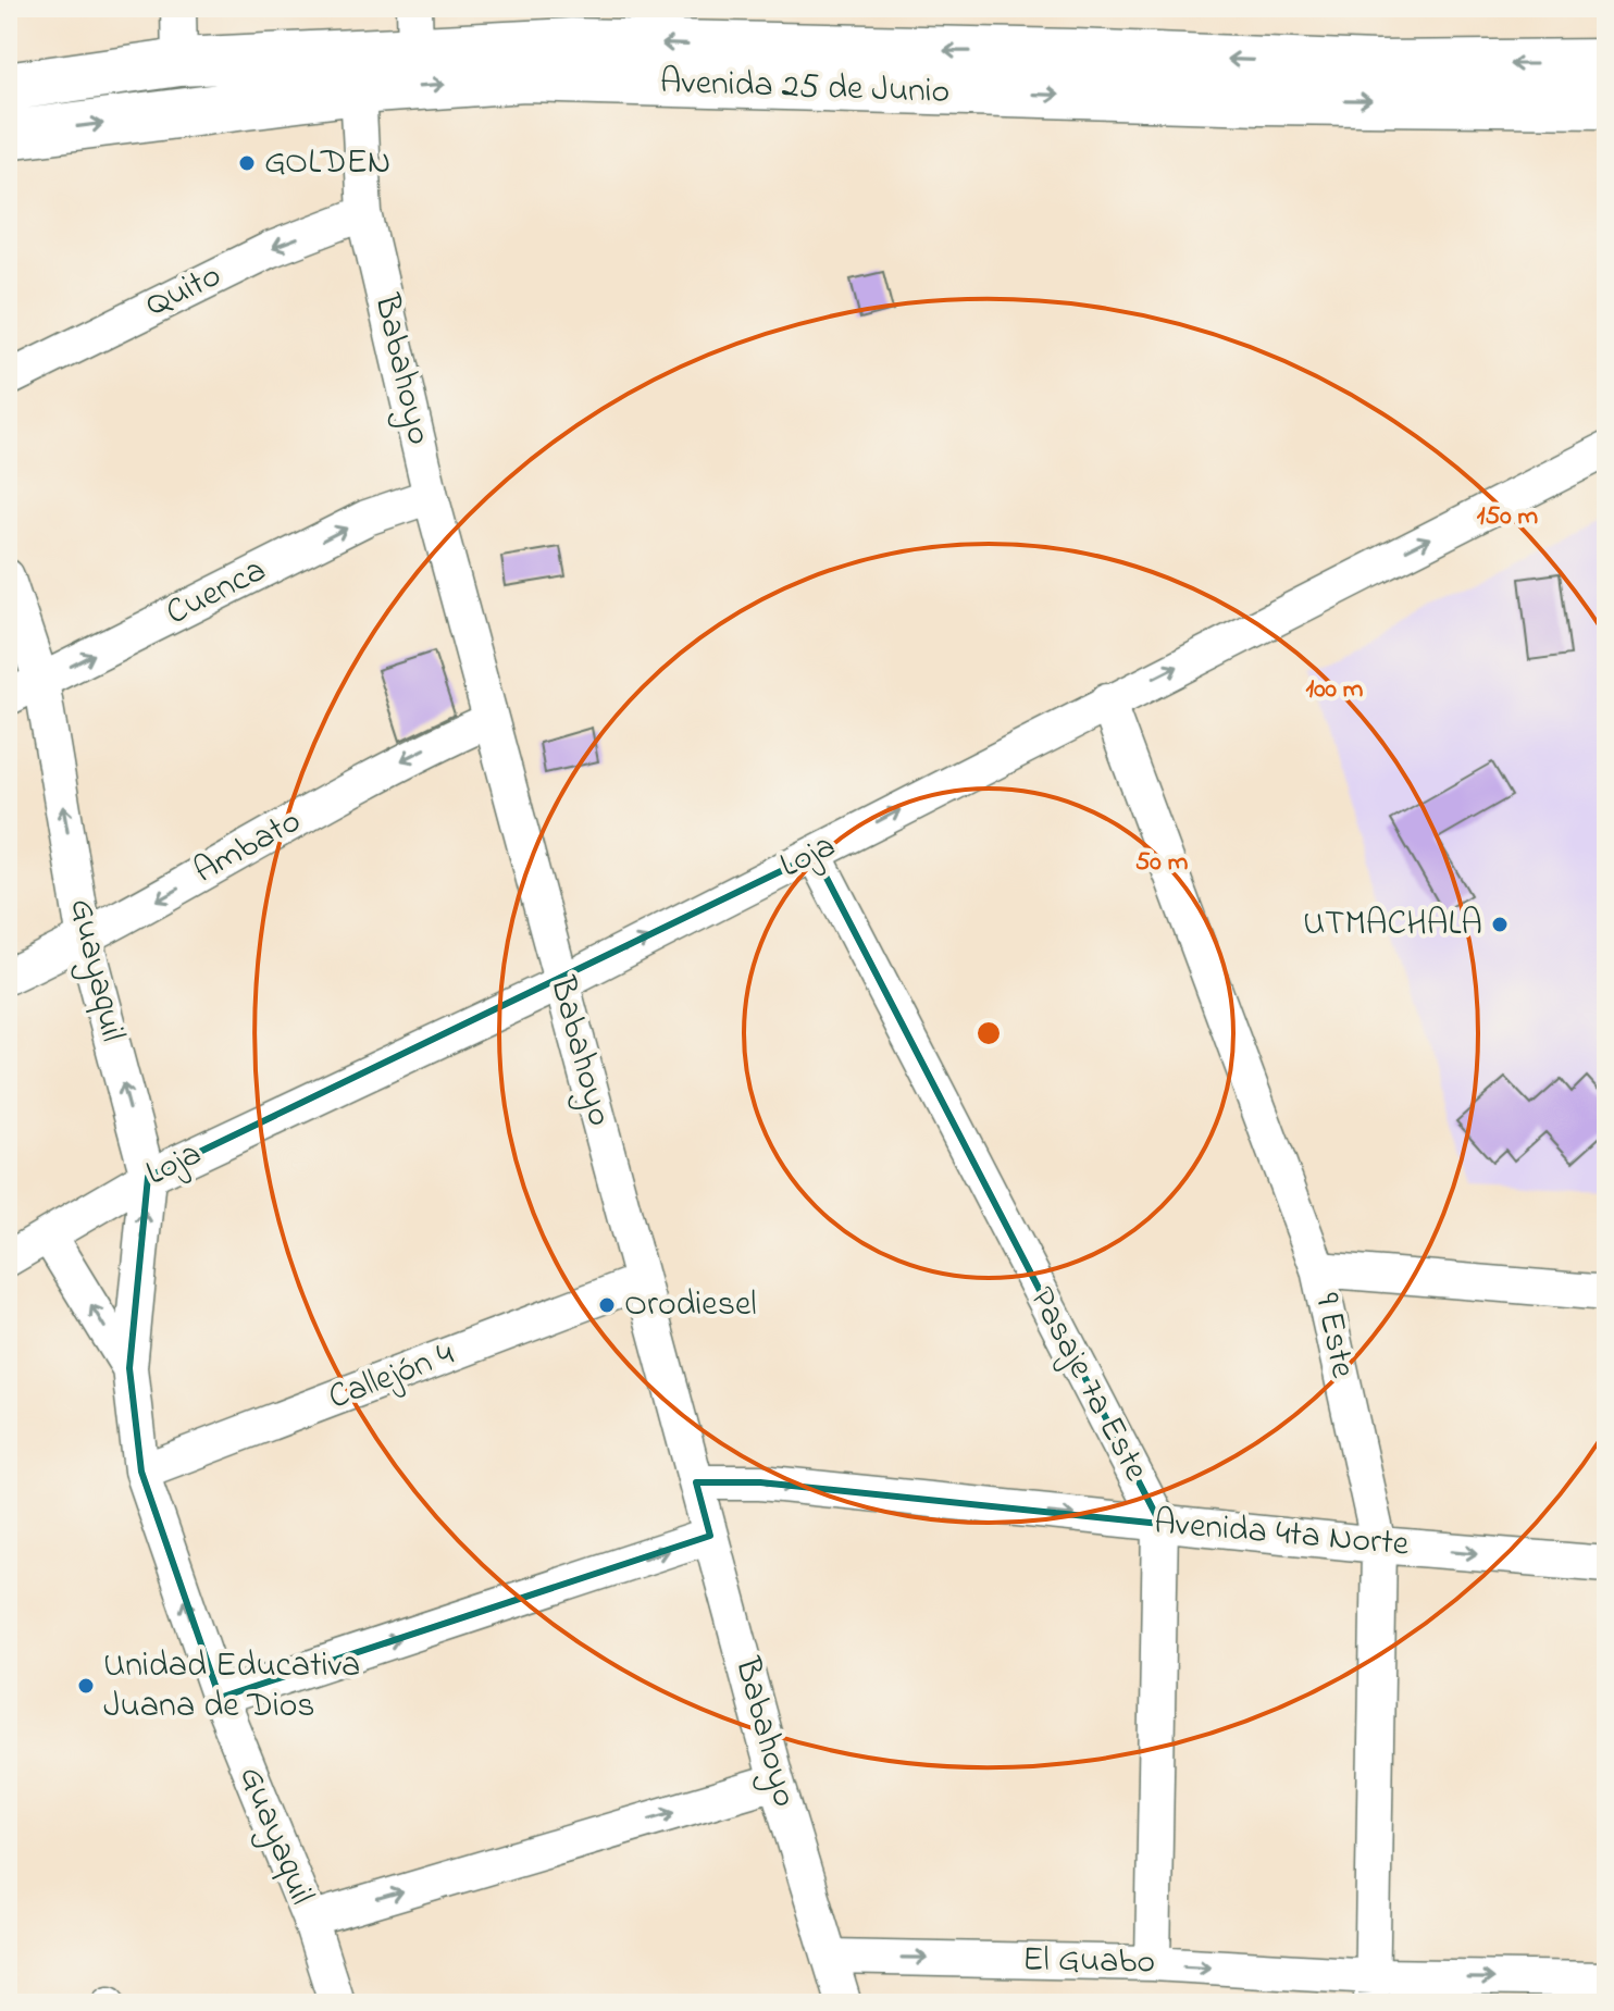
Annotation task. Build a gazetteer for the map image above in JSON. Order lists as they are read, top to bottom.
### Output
{
  "streets": {
    "main road": ["Avenida 25 de Junio"],
    "street": [
      "Quito",
      "Babahoyo",
      "Cuenca",
      "Ambato",
      "Loja",
      "Guayaquil",
      "9 Este",
      "Callejón 4",
      "Pasaje 7a Este",
      "Avenida 4ta Norte",
      "El Guabo"
    ]
  },
  "crossings": [
    ["Avenida 25 de Junio", "Babahoyo"],
    ["Quito", "Babahoyo"],
    ["Babahoyo", "Cuenca"],
    ["Babahoyo", "Ambato"],
    ["Babahoyo", "Loja"],
    ["Babahoyo", "Callejón 4"],
    ["Babahoyo", "Avenida 4ta Norte"],
    ["Babahoyo", "El Guabo"],
    ["Cuenca", "Guayaquil"],
    ["Ambato", "Guayaquil"],
    ["Loja", "Guayaquil"],
    ["Loja", "9 Este"],
    ["Loja", "Pasaje 7a Este"],
    ["Guayaquil", "Callejón 4"],
    ["9 Este", "Avenida 4ta Norte"],
    ["9 Este", "El Guabo"],
    ["Pasaje 7a Este", "Avenida 4ta Norte"],
    ["Pasaje 7a Este", "El Guabo"]
  ],
  "one_way": [
    "Quito",
    "Cuenca",
    "Ambato",
    "Loja",
    "Guayaquil",
    "El Guabo"
  ],
  "places": [
    "GOLDEN",
    "UTMACHALA",
    "Orodiesel",
    "Unidad Educativa Juana de Dios"
  ],
  "rings": ["150 m", "100 m", "50 m"]
}
